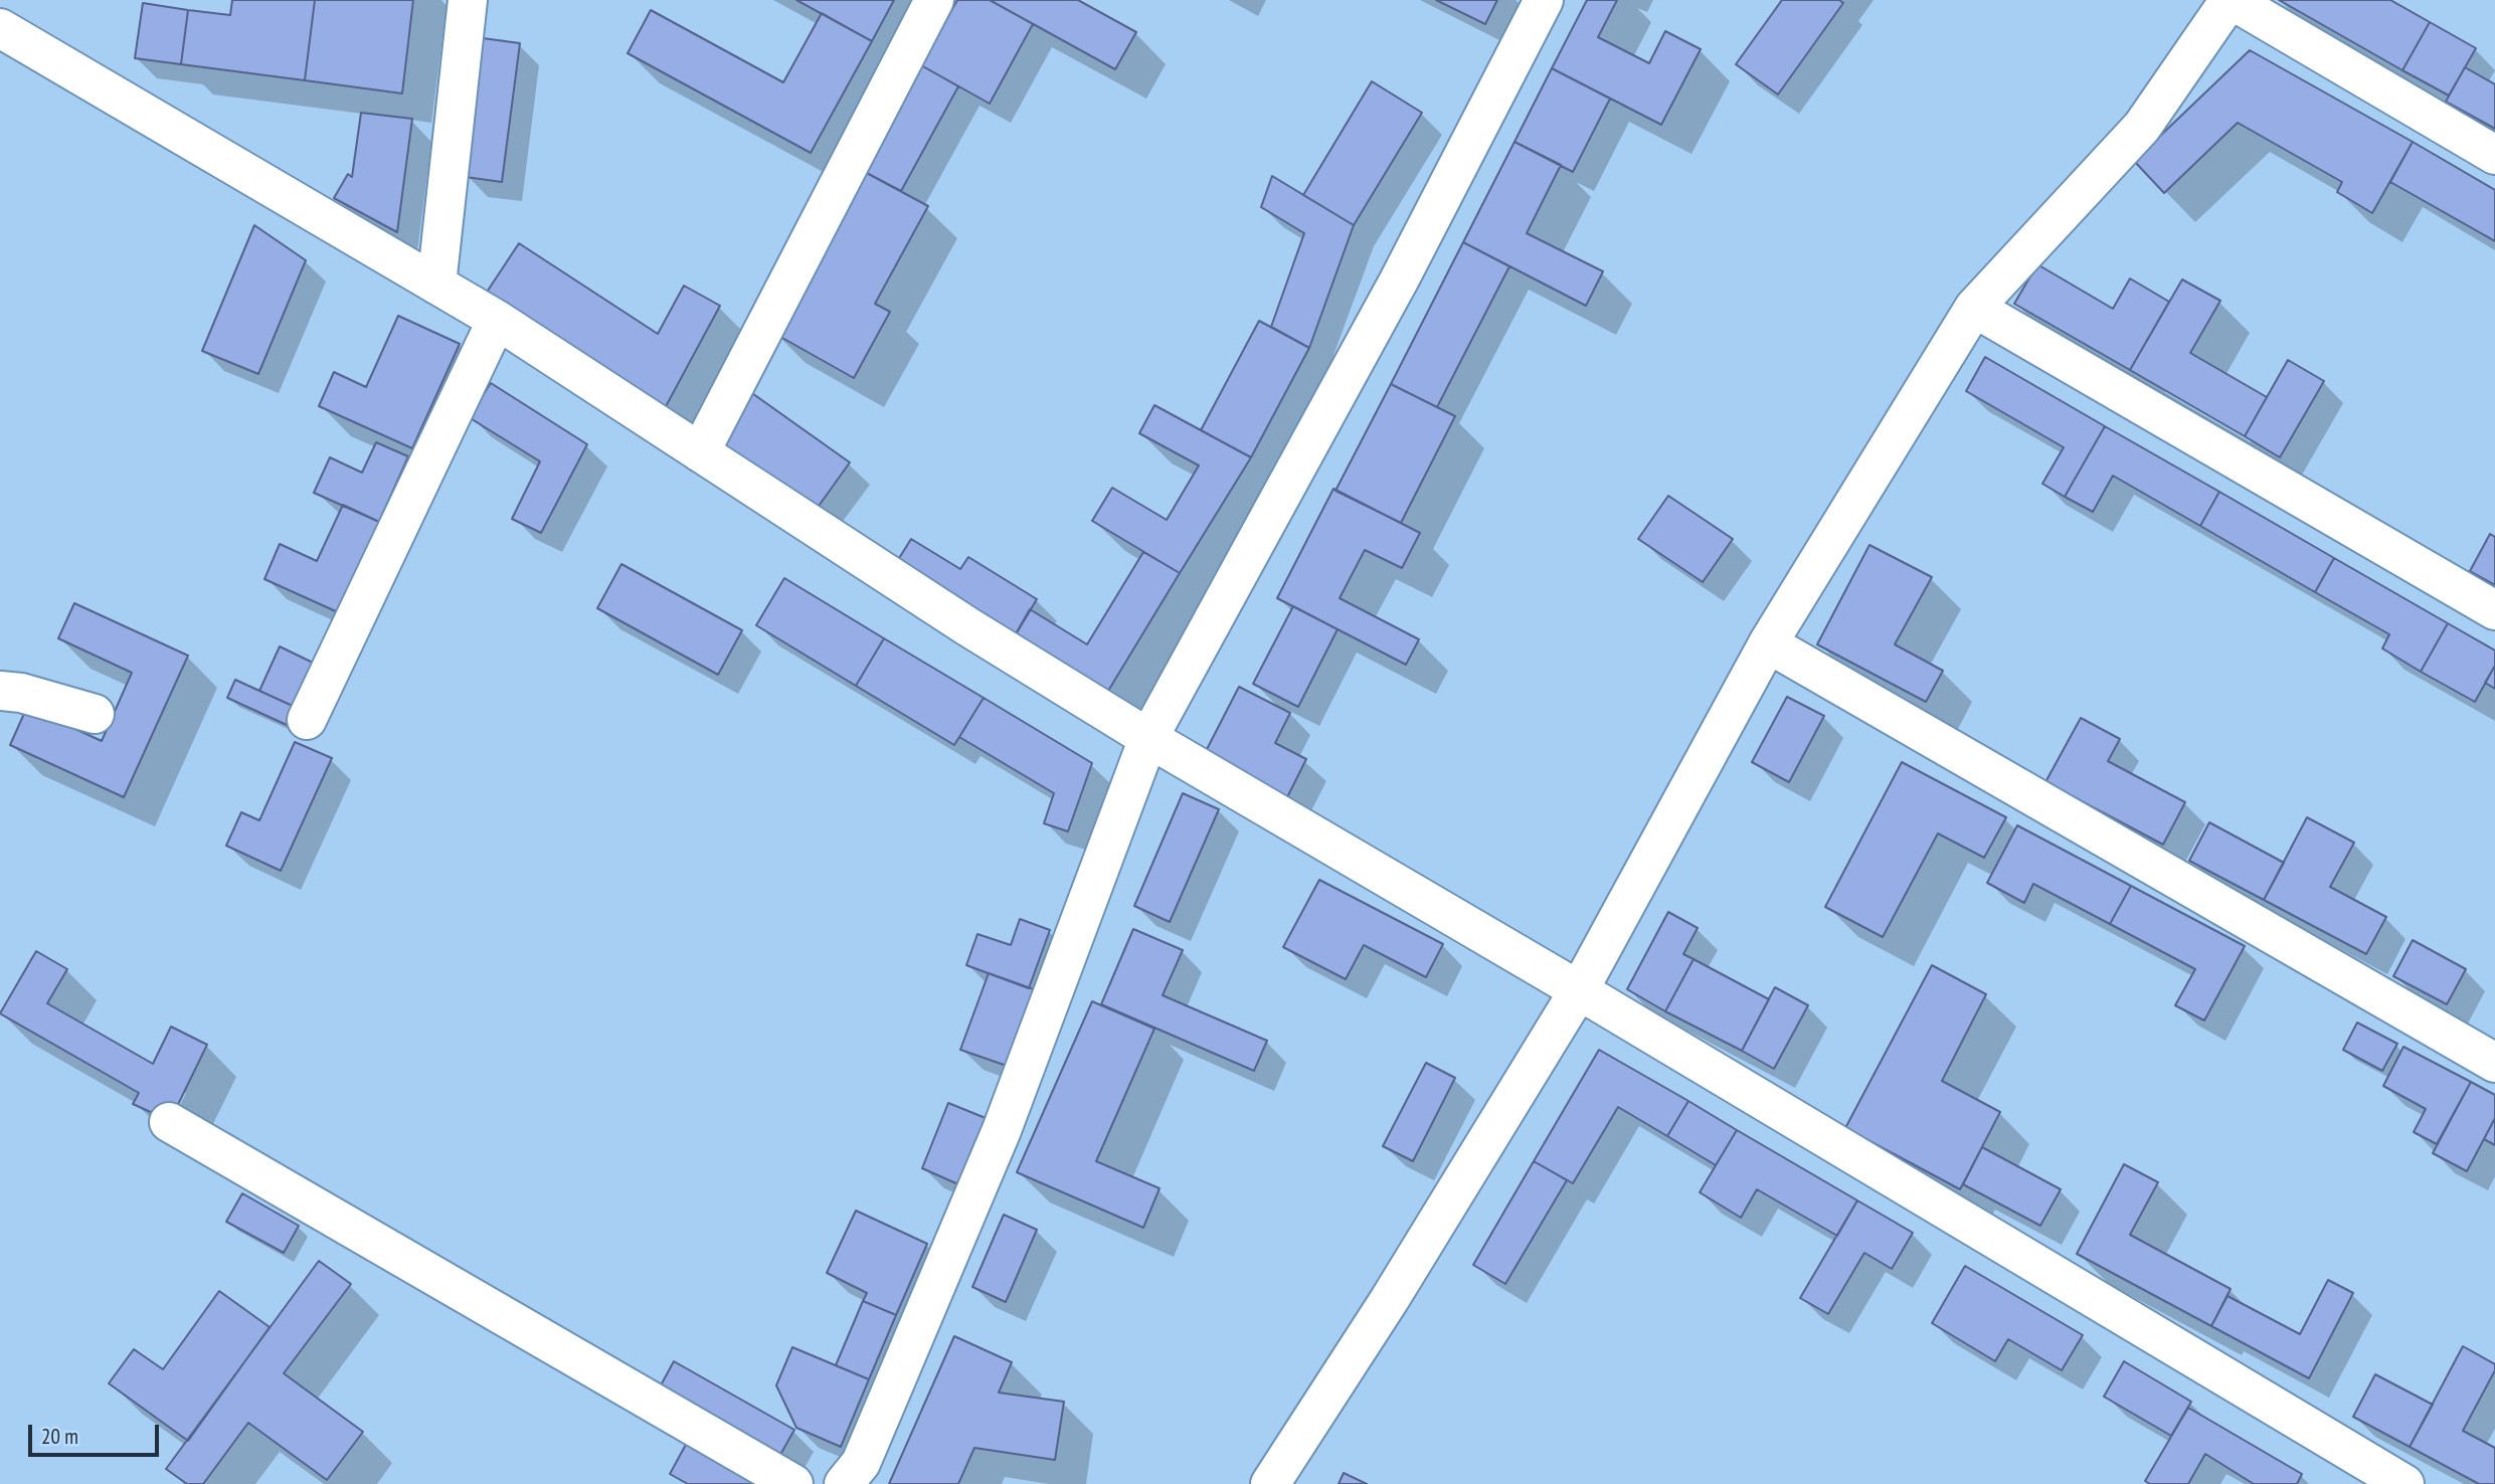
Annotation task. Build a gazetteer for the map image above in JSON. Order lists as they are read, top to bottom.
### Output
{
  "scale_bar": "20 m"
}
